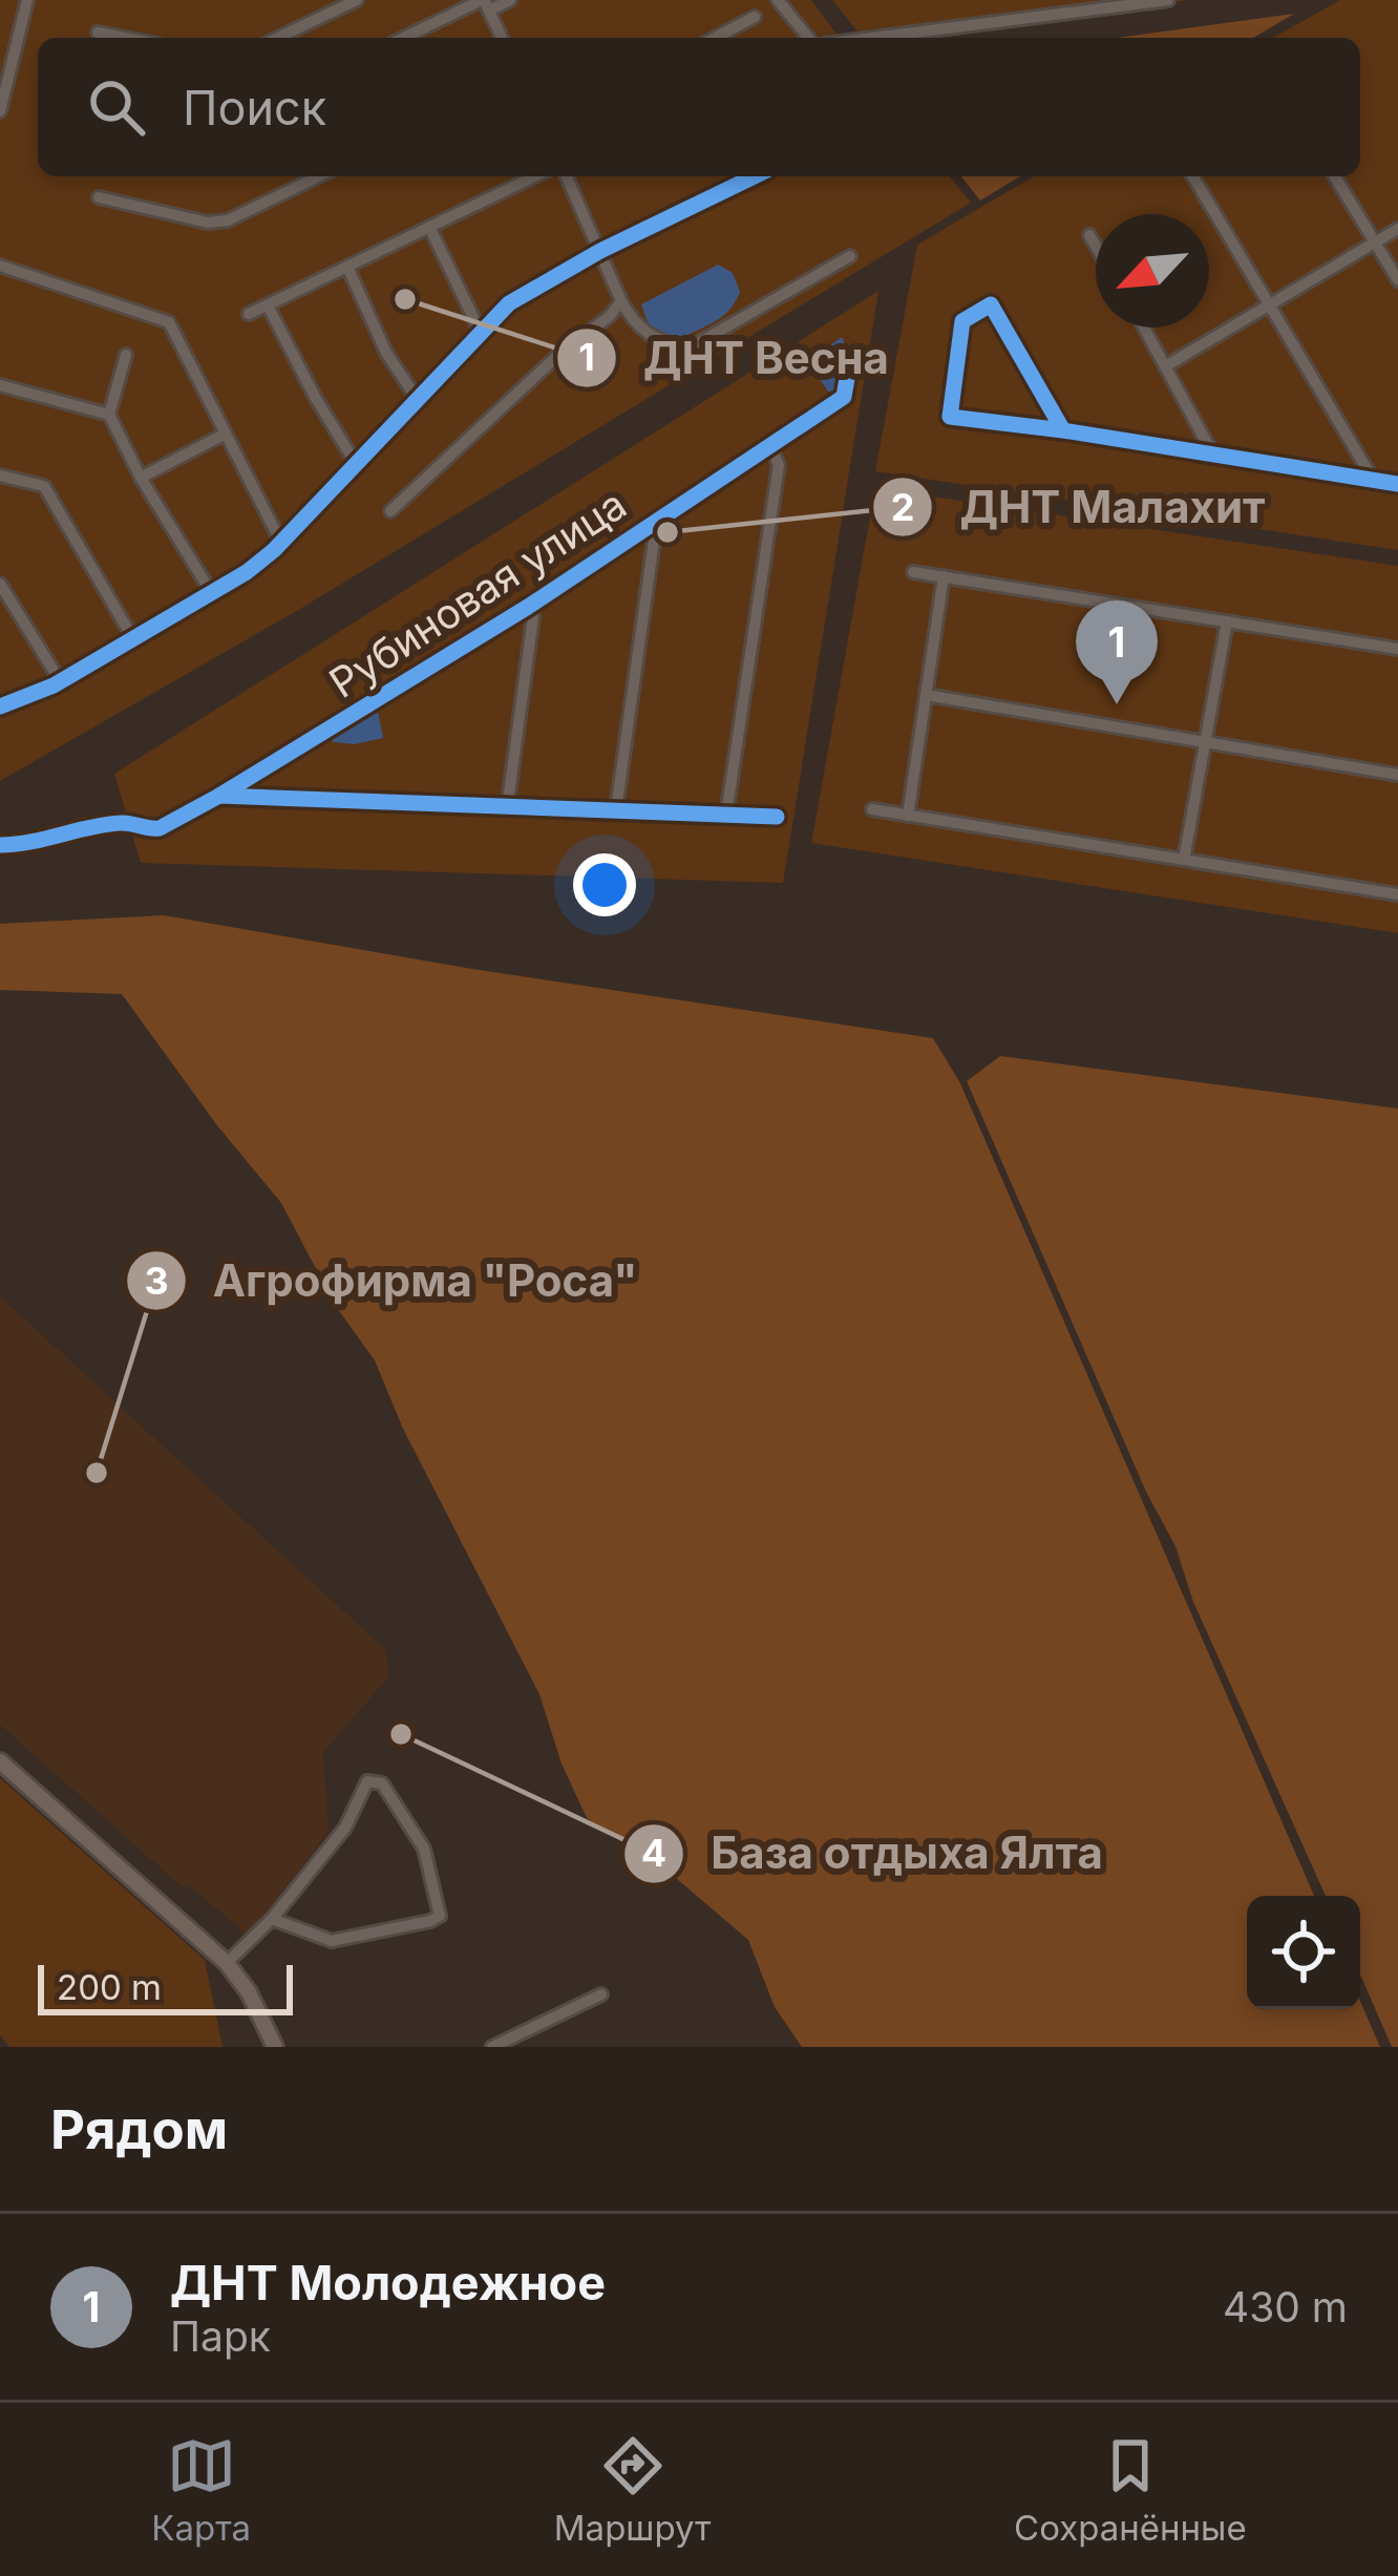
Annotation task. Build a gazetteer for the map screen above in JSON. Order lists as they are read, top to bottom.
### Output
{
  "streets": {
    "street": ["Рубиновая улица"]
  },
  "places": [
    "ДНТ Весна",
    "ДНТ Малахит",
    "Агрофирма \"Роса\"",
    "База отдыха Ялта"
  ],
  "scale_bar": "200 m",
  "north": "bottom left",
  "page": {
    "search": "Поиск",
    "pins": "1",
    "scale": "200 m",
    "heading": "Рядом",
    "list": [
      {
        "mark": "1",
        "name": "ДНТ Молодежное",
        "note": "Парк",
        "value": "430 m"
      }
    ],
    "nav": ["Карта", "Маршрут", "Сохранённые"]
  }
}
